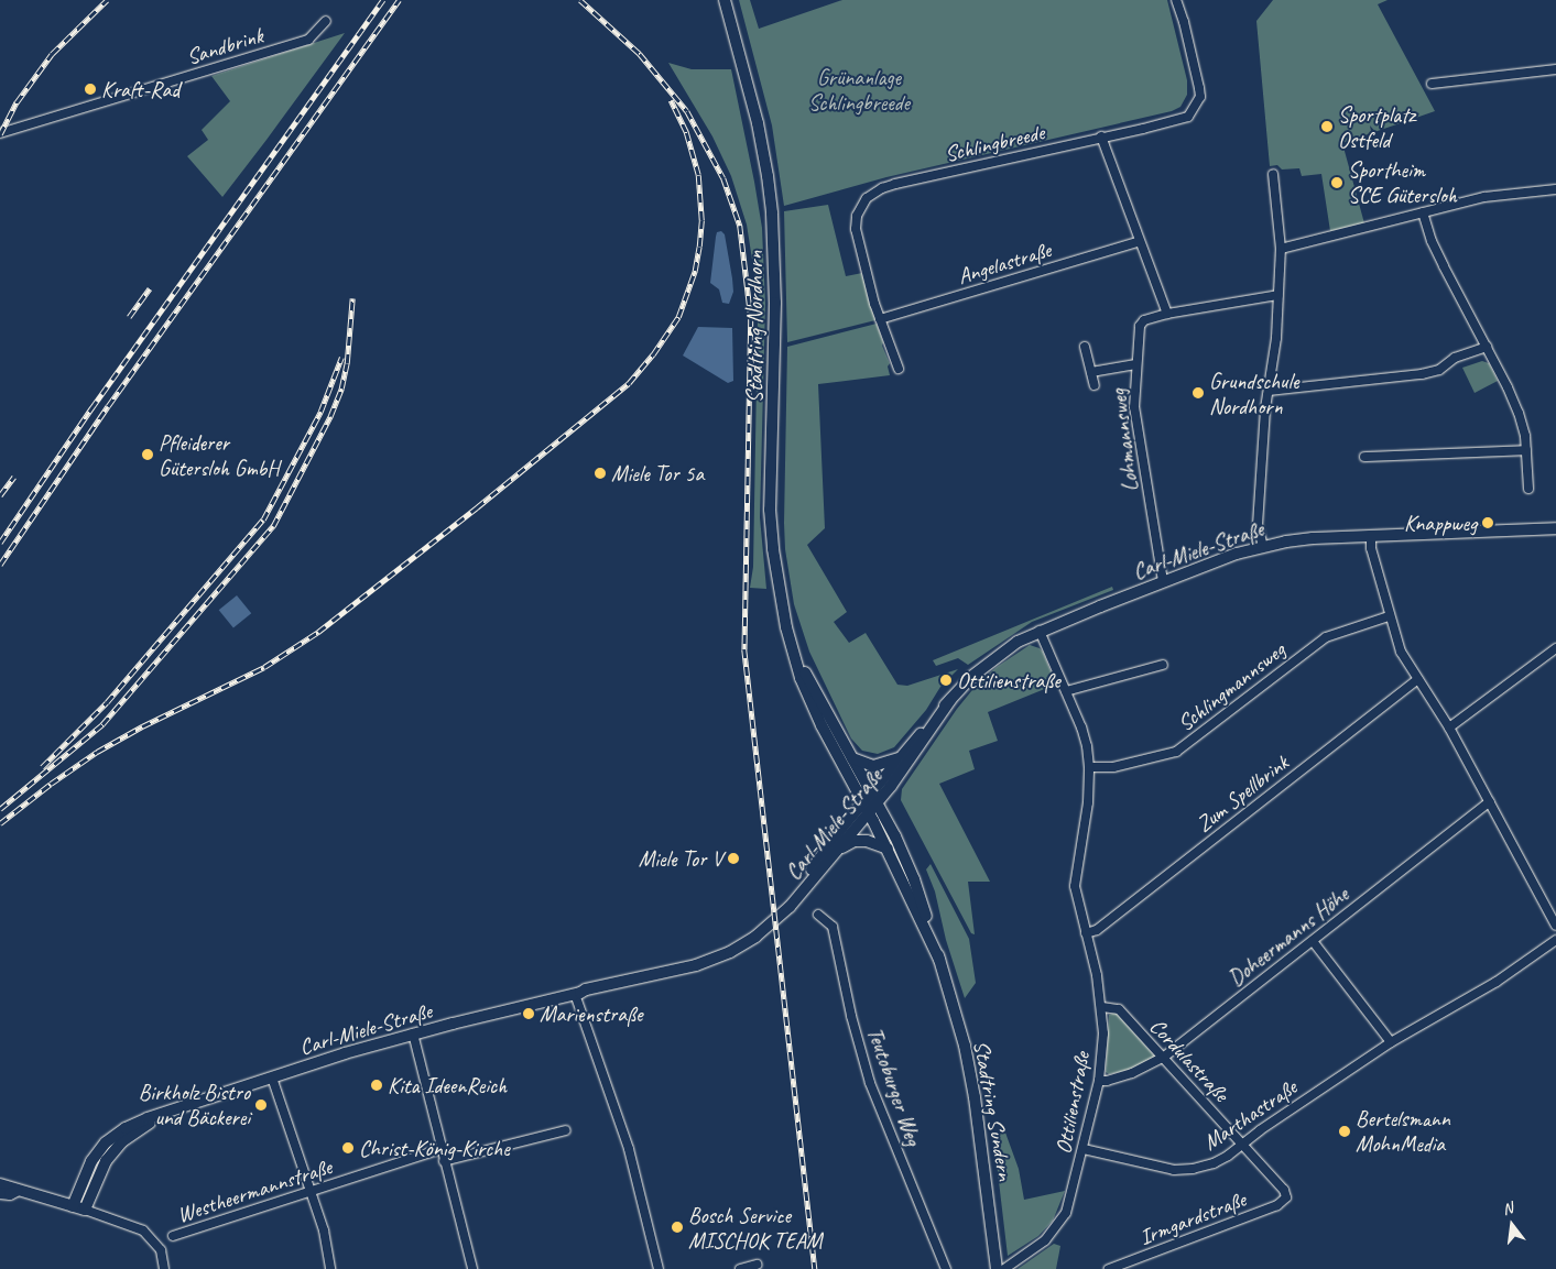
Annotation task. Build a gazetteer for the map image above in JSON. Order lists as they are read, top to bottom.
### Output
{
  "streets": {
    "street": [
      "Sandbrink",
      "Schlingbreede",
      "Angelastraße",
      "Stadtring Nordhorn",
      "Lohmannsweg",
      "Carl-Miele-Straße",
      "Schlingmannsweg",
      "Zum Spellbrink",
      "Doheermanns Höhe",
      "Cordulastraße",
      "Teutoburger Weg",
      "Ottilienstraße",
      "Stadtring Sundern",
      "Marthastraße",
      "Westheermannstraße",
      "Irmgardstraße"
    ]
  },
  "crossings": [
    ["Schlingbreede", "Angelastraße"],
    ["Stadtring Nordhorn", "Carl-Miele-Straße"],
    ["Stadtring Nordhorn", "Stadtring Sundern"],
    ["Lohmannsweg", "Carl-Miele-Straße"],
    ["Carl-Miele-Straße", "Ottilienstraße"],
    ["Carl-Miele-Straße", "Stadtring Sundern"],
    ["Schlingmannsweg", "Ottilienstraße"],
    ["Zum Spellbrink", "Ottilienstraße"],
    ["Doheermanns Höhe", "Cordulastraße"],
    ["Doheermanns Höhe", "Ottilienstraße"],
    ["Cordulastraße", "Ottilienstraße"],
    ["Cordulastraße", "Marthastraße"],
    ["Cordulastraße", "Irmgardstraße"],
    ["Ottilienstraße", "Marthastraße"]
  ],
  "parks": ["Grünanlage Schlingbreede"],
  "places": [
    "Kraft-Rad",
    "Sportplatz Ostfeld",
    "Sportheim SCE Gütersloh",
    "Grundschule Nordhorn",
    "Pfleiderer Gütersloh GmbH",
    "Miele Tor 5a",
    "Knappweg",
    "Ottilienstraße",
    "Miele Tor V",
    "Marienstraße",
    "Kita IdeenReich",
    "Birkholz Bistro und Bäckerei",
    "Bertelsmann MohnMedia",
    "Christ-König-Kirche",
    "Bosch Service MISCHOK TEAM"
  ],
  "north": "top"
}
